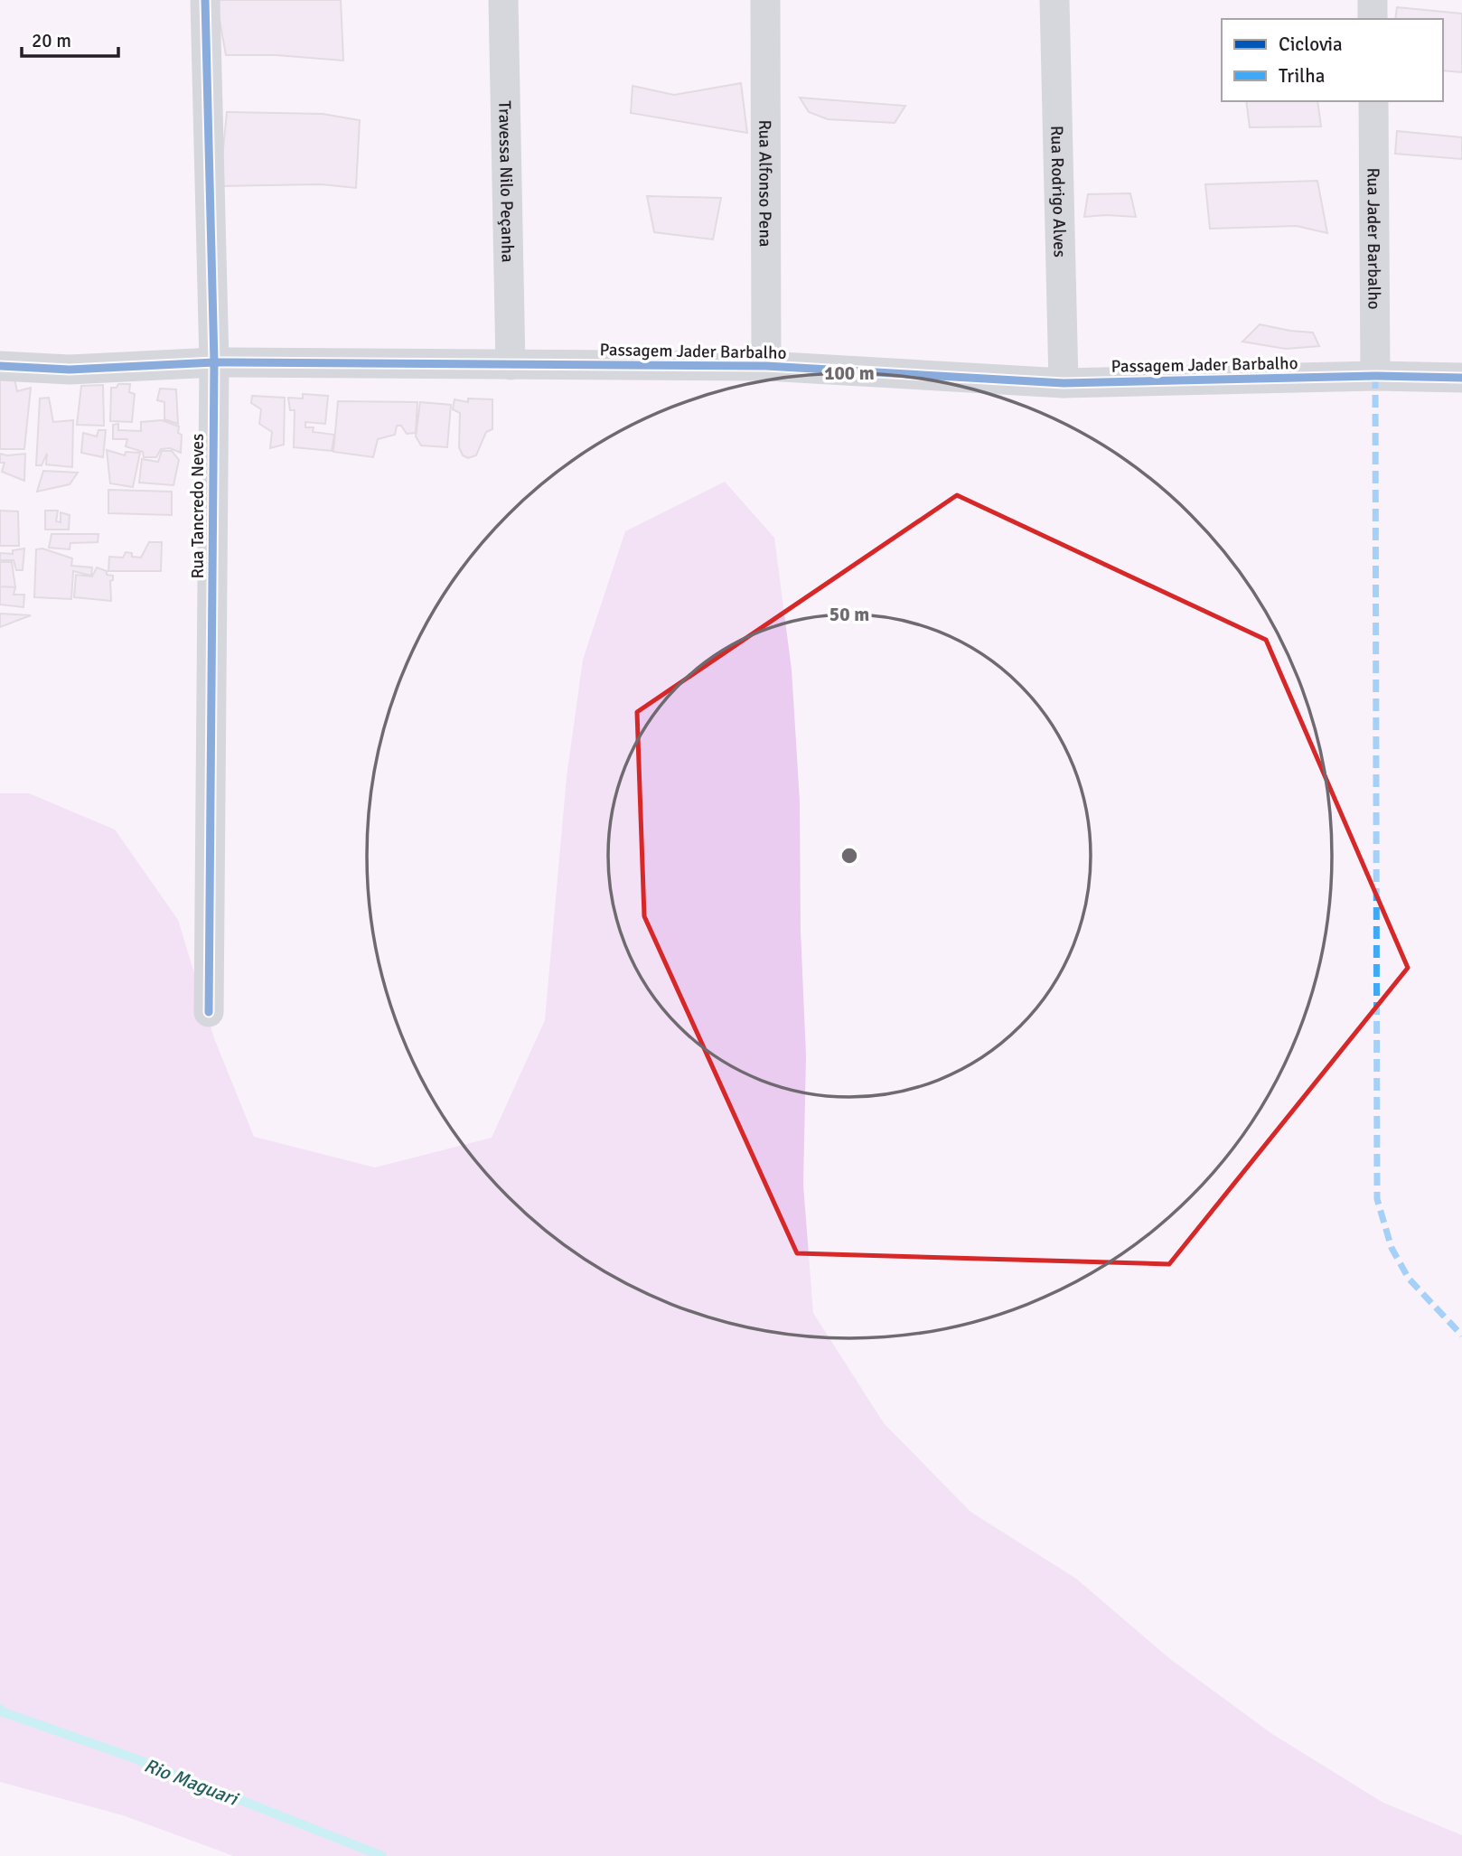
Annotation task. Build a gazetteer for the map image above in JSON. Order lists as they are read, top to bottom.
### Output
{
  "streets": {
    "street": [
      "Travessa Nilo Peçanha",
      "Rua Alfonso Pena",
      "Rua Rodrigo Alves",
      "Rua Jader Barbalho",
      "Passagem Jader Barbalho",
      "Rua Tancredo Neves"
    ]
  },
  "crossings": [
    ["Travessa Nilo Peçanha", "Passagem Jader Barbalho"],
    ["Rua Alfonso Pena", "Passagem Jader Barbalho"],
    ["Rua Rodrigo Alves", "Passagem Jader Barbalho"],
    ["Rua Jader Barbalho", "Passagem Jader Barbalho"],
    ["Passagem Jader Barbalho", "Rua Tancredo Neves"]
  ],
  "water": ["Rio Maguari"],
  "legend": ["Ciclovia", "Trilha"],
  "scale_bar": "20 m",
  "rings": ["100 m", "50 m"]
}
